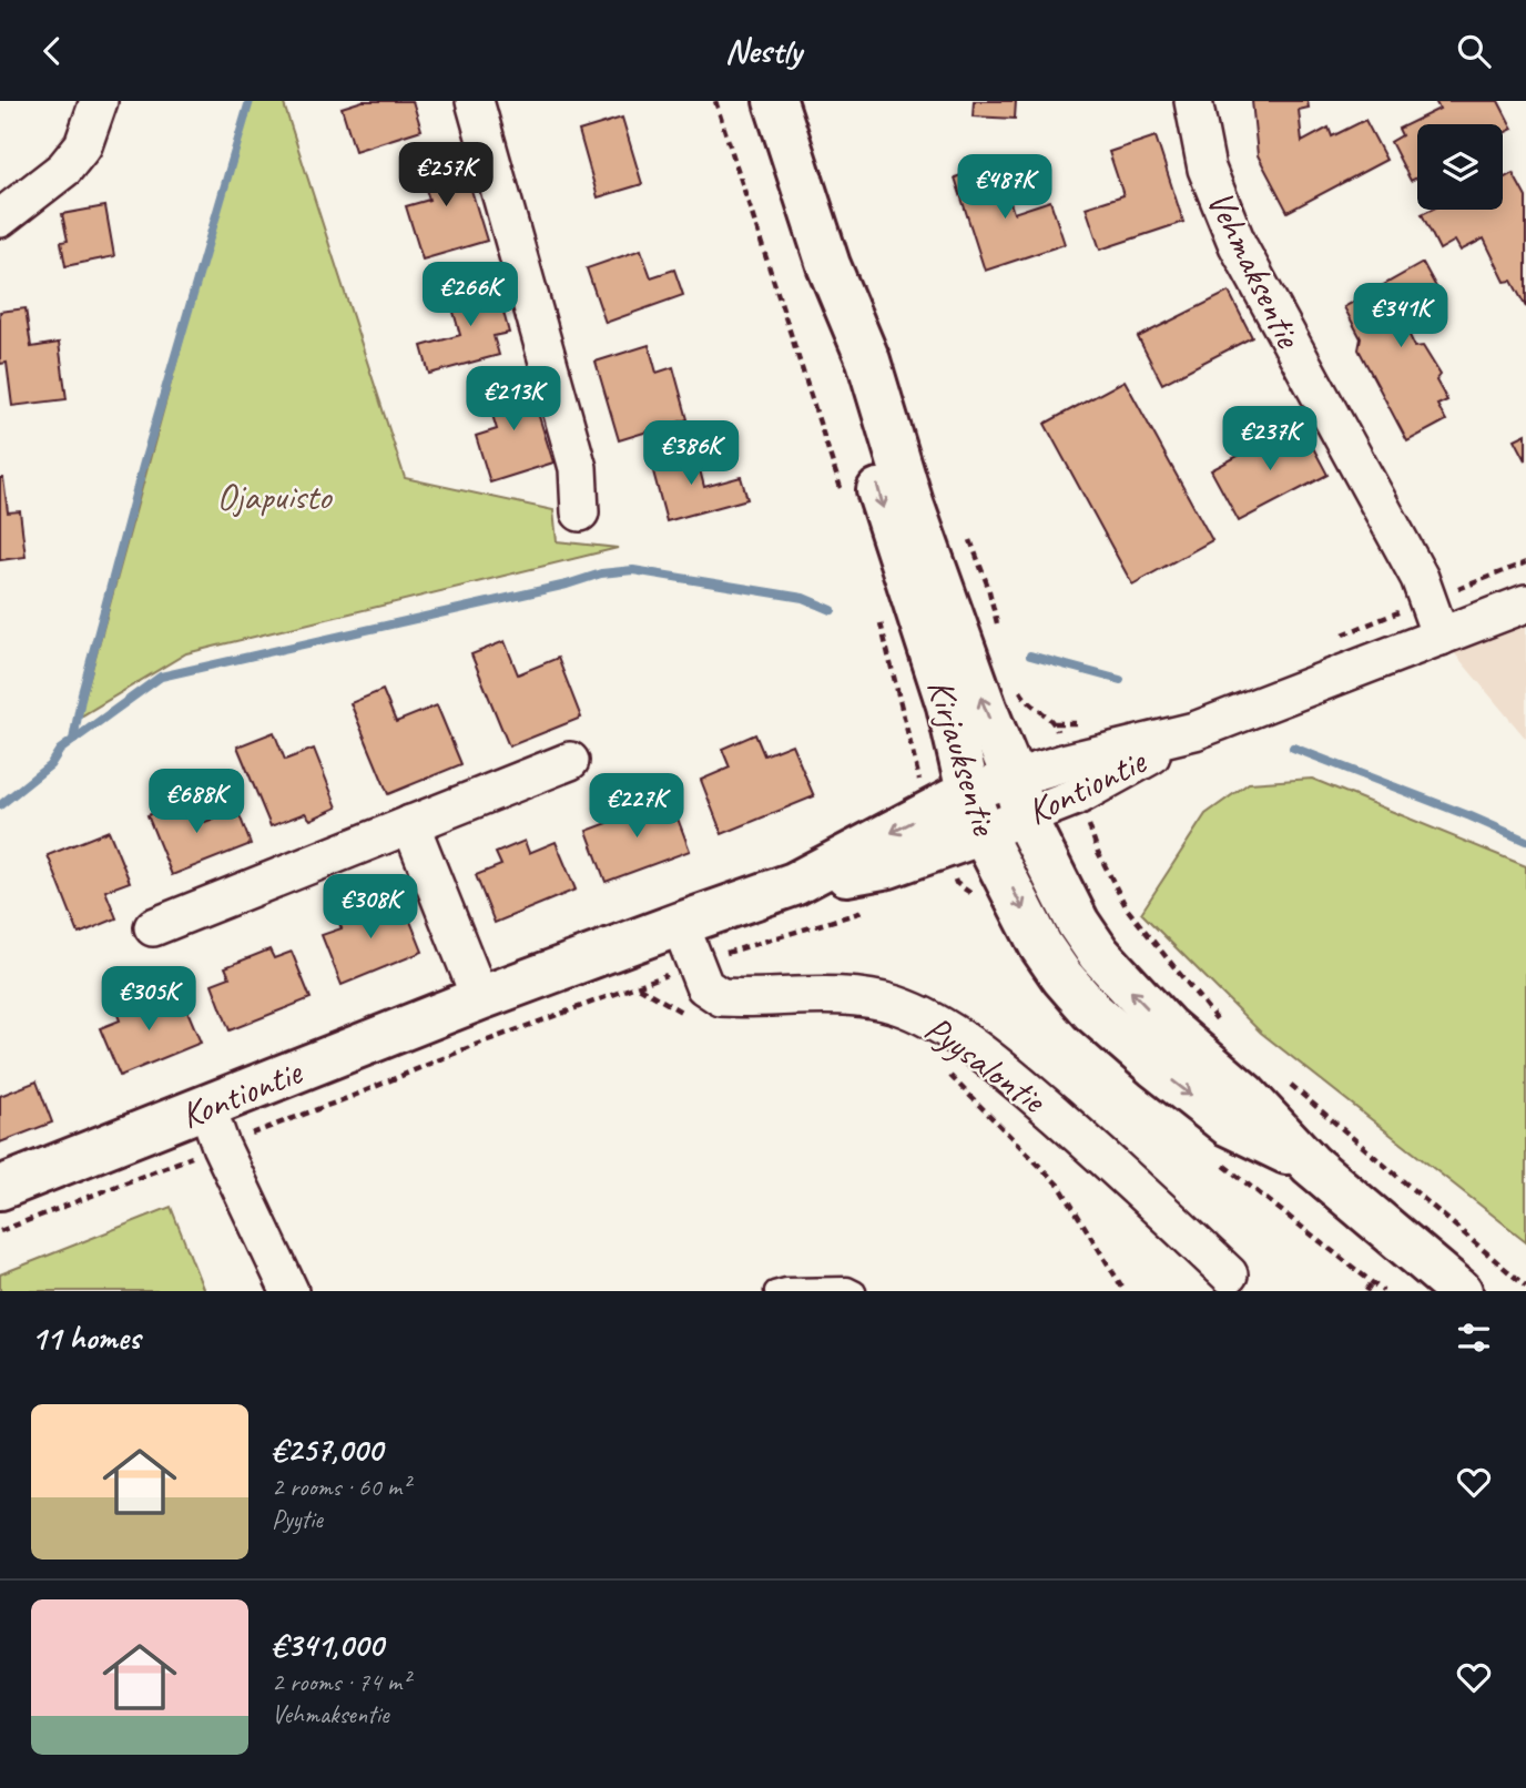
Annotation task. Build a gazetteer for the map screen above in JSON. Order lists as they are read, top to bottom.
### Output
{
  "streets": {
    "street": [
      "Vehmaksentie",
      "Kirjauksentie",
      "Kontiontie",
      "Pyysalontie"
    ]
  },
  "crossings": [
    ["Vehmaksentie", "Kontiontie"],
    ["Kirjauksentie", "Kontiontie"],
    ["Kontiontie", "Pyysalontie"]
  ],
  "parks": ["Ojapuisto"],
  "page": {
    "header": "Nestly",
    "price": [
      "€257K",
      "€487K",
      "€266K",
      "€341K",
      "€213K",
      "€237K",
      "€386K",
      "€688K",
      "€227K",
      "€308K",
      "€305K"
    ],
    "heading": "11 homes",
    "list": [
      {
        "name": "€257,000",
        "note": "2 rooms · 60 m² · Pyytie"
      },
      {
        "name": "€341,000",
        "note": "2 rooms · 74 m² · Vehmaksentie"
      }
    ]
  }
}
